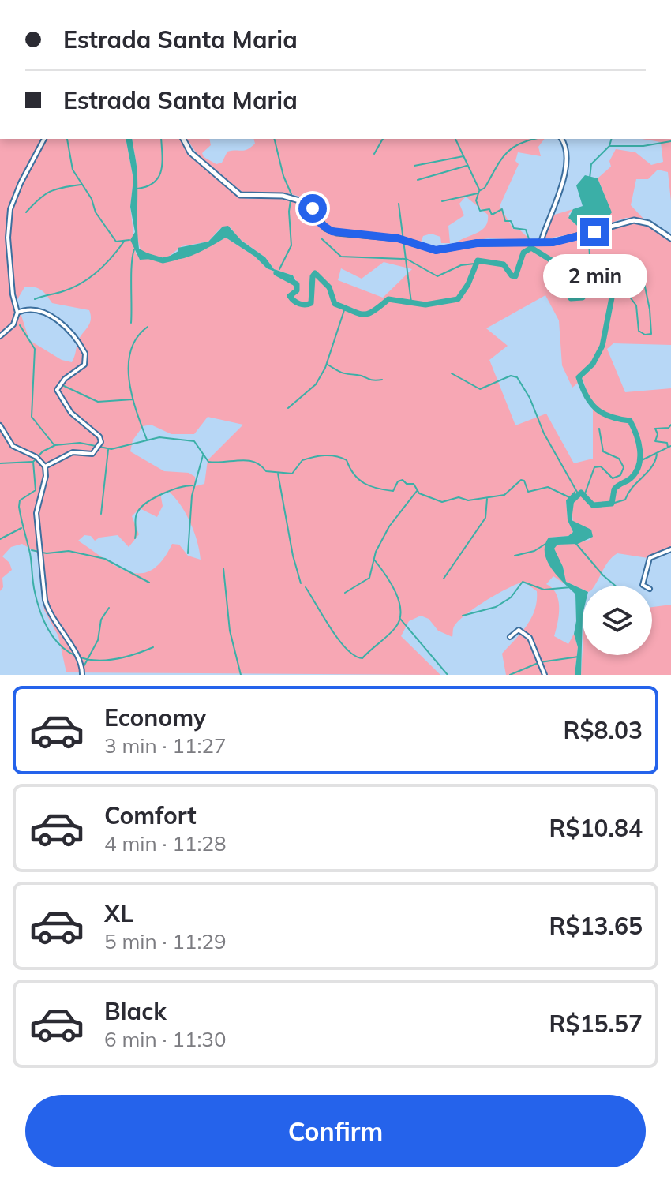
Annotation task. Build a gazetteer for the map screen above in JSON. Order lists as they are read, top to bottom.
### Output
{
  "page": {
    "banner": ["Estrada Santa Maria", "Estrada Santa Maria"],
    "bubble": "2 min",
    "list": [
      {
        "name": "Economy",
        "note": "3 min · 11:27",
        "value": "R$8.03"
      },
      {
        "name": "Comfort",
        "note": "4 min · 11:28",
        "value": "R$10.84"
      },
      {
        "name": "XL",
        "note": "5 min · 11:29",
        "value": "R$13.65"
      },
      {
        "name": "Black",
        "note": "6 min · 11:30",
        "value": "R$15.57"
      }
    ],
    "buttons": "Confirm"
  }
}
